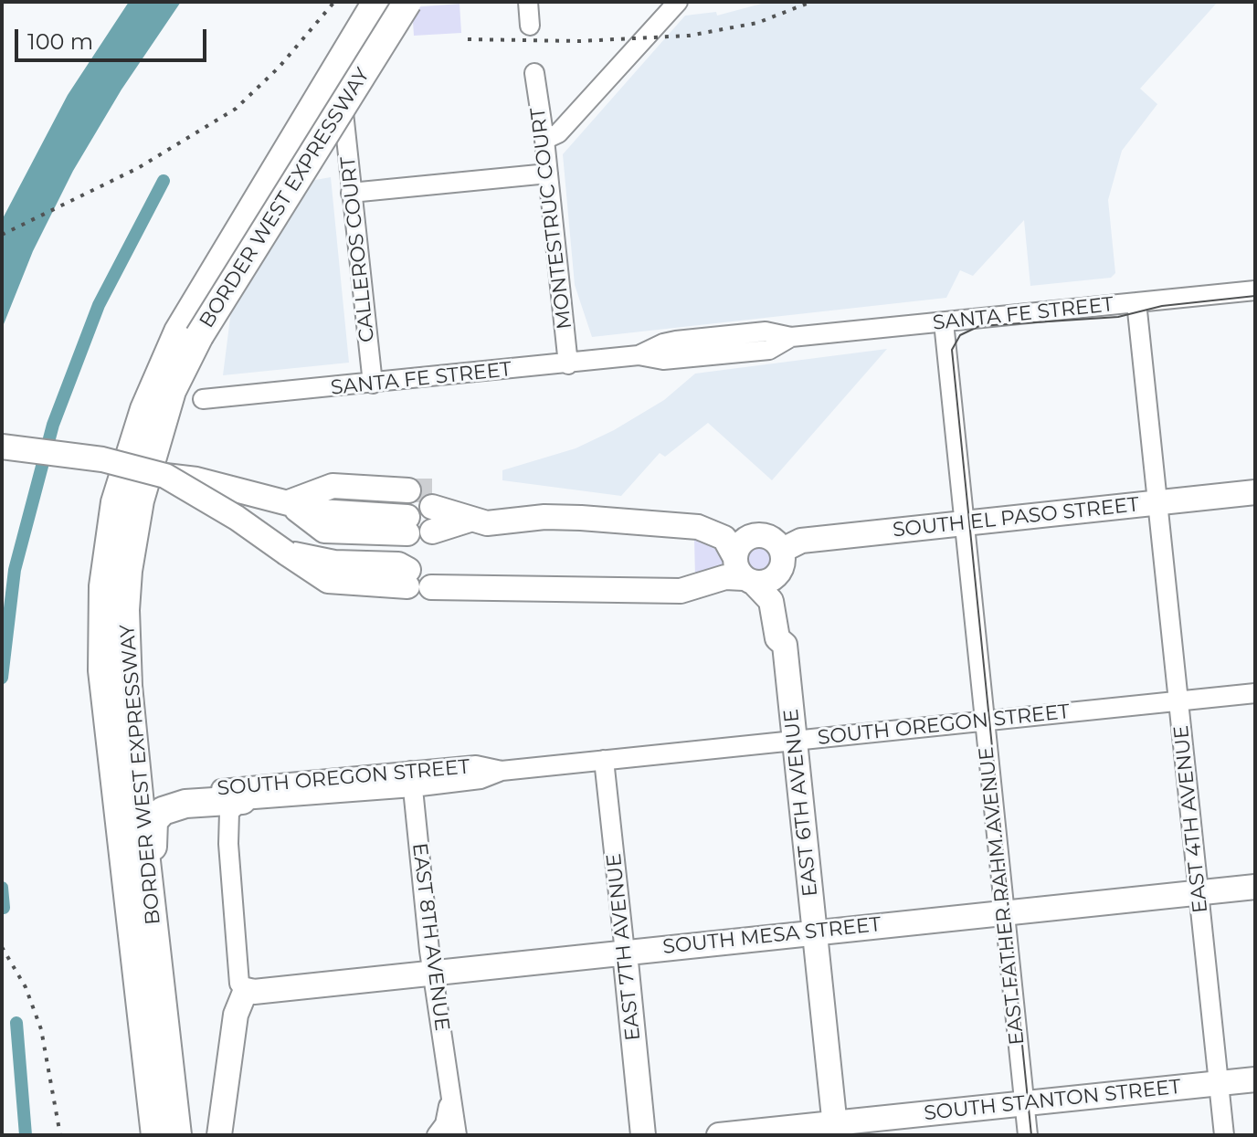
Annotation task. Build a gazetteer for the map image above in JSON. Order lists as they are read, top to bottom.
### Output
{
  "streets": {
    "highway": ["BORDER WEST EXPRESSWAY"],
    "main road": [
      "SOUTH EL PASO STREET",
      "EAST 6TH AVENUE",
      "SOUTH MESA STREET",
      "EAST 7TH AVENUE",
      "SOUTH STANTON STREET"
    ],
    "street": [
      "MONTESTRUC COURT",
      "CALLEROS COURT",
      "SANTA FE STREET",
      "SOUTH OREGON STREET",
      "EAST 4TH AVENUE",
      "EAST FATHER RAHM AVENUE",
      "EAST 8TH AVENUE"
    ]
  },
  "crossings": [
    ["MONTESTRUC COURT", "SANTA FE STREET"],
    ["CALLEROS COURT", "SANTA FE STREET"],
    ["SANTA FE STREET", "EAST 4TH AVENUE"],
    ["SANTA FE STREET", "EAST FATHER RAHM AVENUE"],
    ["SOUTH EL PASO STREET", "EAST 6TH AVENUE"],
    ["SOUTH EL PASO STREET", "EAST 4TH AVENUE"],
    ["SOUTH EL PASO STREET", "EAST FATHER RAHM AVENUE"],
    ["SOUTH OREGON STREET", "EAST 6TH AVENUE"],
    ["SOUTH OREGON STREET", "EAST 4TH AVENUE"],
    ["SOUTH OREGON STREET", "EAST FATHER RAHM AVENUE"],
    ["SOUTH OREGON STREET", "EAST 8TH AVENUE"],
    ["SOUTH OREGON STREET", "EAST 7TH AVENUE"],
    ["EAST 6TH AVENUE", "SOUTH MESA STREET"],
    ["EAST 6TH AVENUE", "SOUTH STANTON STREET"],
    ["EAST 4TH AVENUE", "SOUTH MESA STREET"],
    ["EAST 4TH AVENUE", "SOUTH STANTON STREET"],
    ["EAST FATHER RAHM AVENUE", "SOUTH MESA STREET"],
    ["EAST FATHER RAHM AVENUE", "SOUTH STANTON STREET"],
    ["SOUTH MESA STREET", "EAST 8TH AVENUE"],
    ["SOUTH MESA STREET", "EAST 7TH AVENUE"]
  ],
  "scale_bar": "100 m"
}
